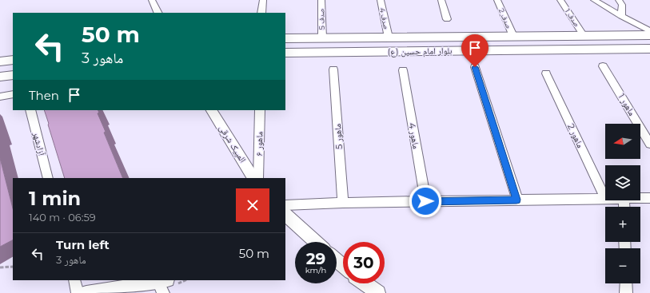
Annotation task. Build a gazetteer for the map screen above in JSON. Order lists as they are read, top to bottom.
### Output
{
  "streets": {
    "main road": ["بلوار امام حسین (ع)"],
    "street": [
      "صدف 1",
      "صدف 4",
      "صدف 2",
      "صدف 5",
      "ماهور 1",
      "ماهور 4",
      "ماهور 2",
      "ماهور 5",
      "آزادشهر",
      "المپیک شرقی",
      "ماهور ۶"
    ]
  },
  "crossings": [
    ["صدف 1", "بلوار امام حسین (ع)"],
    ["صدف 4", "بلوار امام حسین (ع)"],
    ["صدف 2", "بلوار امام حسین (ع)"],
    ["صدف 5", "بلوار امام حسین (ع)"]
  ],
  "north": "left",
  "page": {
    "turn": ["50 m", "ماهور 3"],
    "then": "Then",
    "map_buttons": ["+", "−"],
    "heading": ["1 min", "140 m · 06:59"],
    "list": [
      {
        "name": "Turn left",
        "note": "ماهور 3",
        "value": "50 m"
      }
    ],
    "speed": "29 km/h",
    "limit": "30"
  }
}
